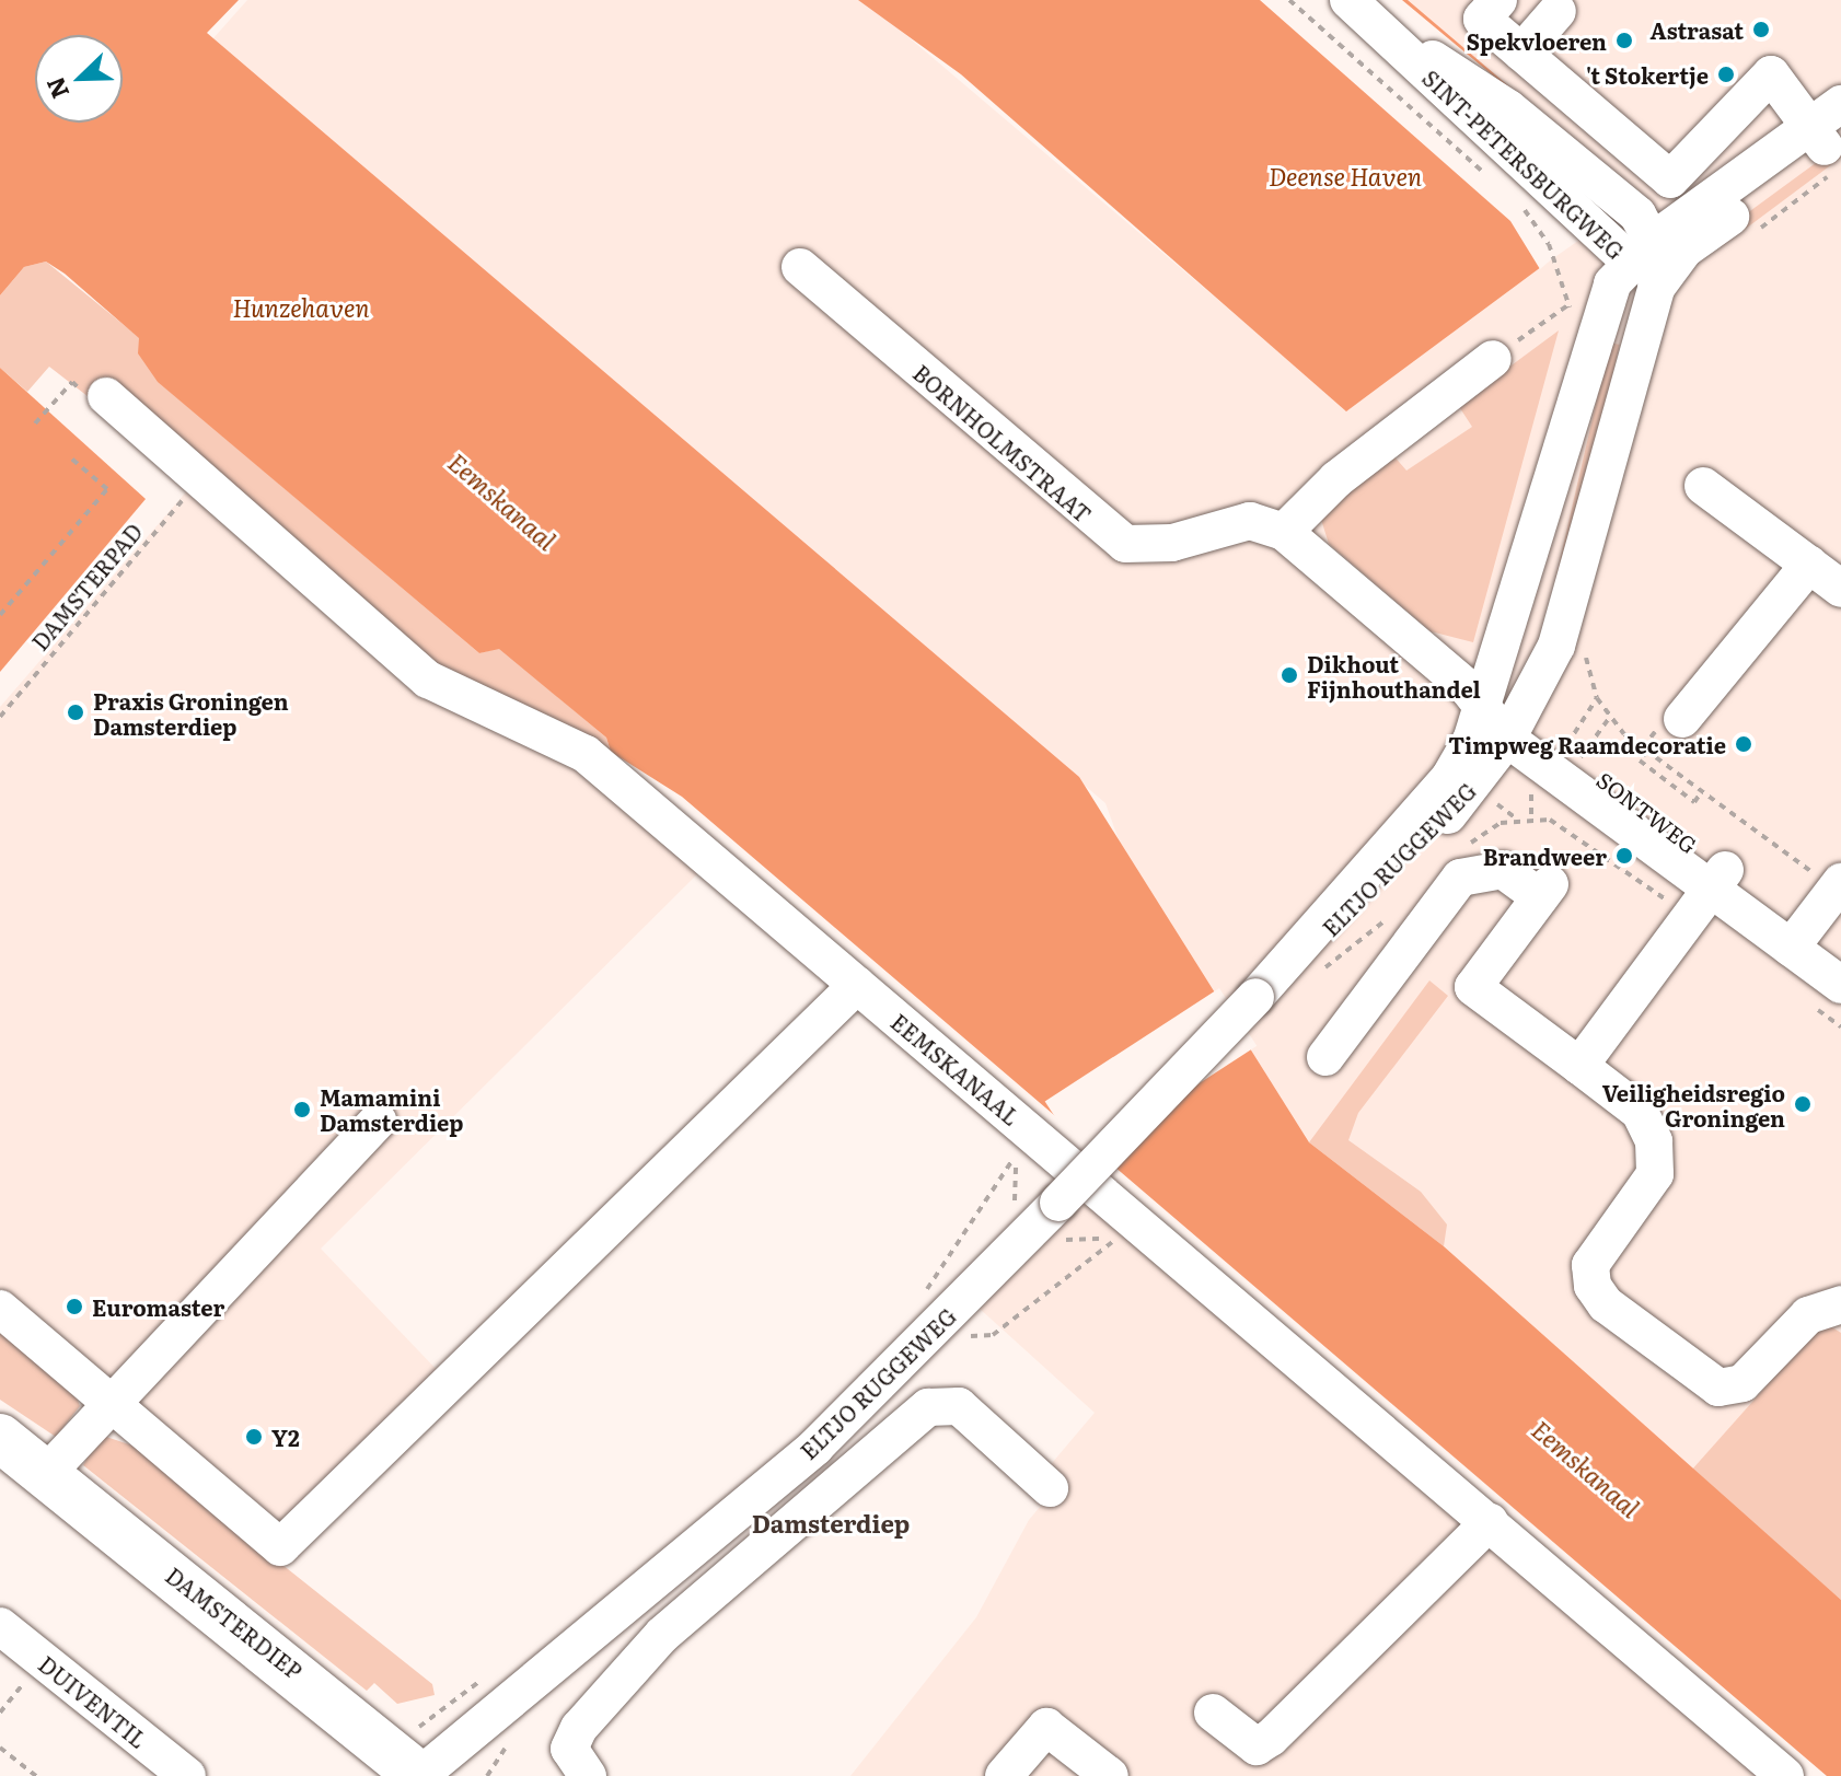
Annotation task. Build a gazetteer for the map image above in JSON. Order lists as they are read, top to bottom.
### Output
{
  "streets": {
    "main road": ["DAMSTERDIEP"],
    "street": [
      "SINT-PETERSBURGWEG",
      "BORNHOLMSTRAAT",
      "SONTWEG",
      "ELTJO RUGGEWEG",
      "EEMSKANAAL",
      "DUIVENTIL"
    ],
    "path": ["DAMSTERPAD"]
  },
  "crossings": [
    ["BORNHOLMSTRAAT", "SONTWEG"],
    ["DAMSTERPAD", "EEMSKANAAL"],
    ["SONTWEG", "ELTJO RUGGEWEG"],
    ["ELTJO RUGGEWEG", "EEMSKANAAL"],
    ["ELTJO RUGGEWEG", "DAMSTERDIEP"]
  ],
  "districts": ["Damsterdiep"],
  "water": ["Deense Haven", "Hunzehaven", "Eemskanaal"],
  "places": [
    "Astrasat",
    "Spekvloeren",
    "'t Stokertje",
    "Dikhout Fijnhouthandel",
    "Praxis Groningen Damsterdiep",
    "Timpweg Raamdecoratie",
    "Brandweer",
    "Veiligheidsregio Groningen",
    "Mamamini Damsterdiep",
    "Euromaster",
    "Y2"
  ],
  "north": "bottom left"
}
